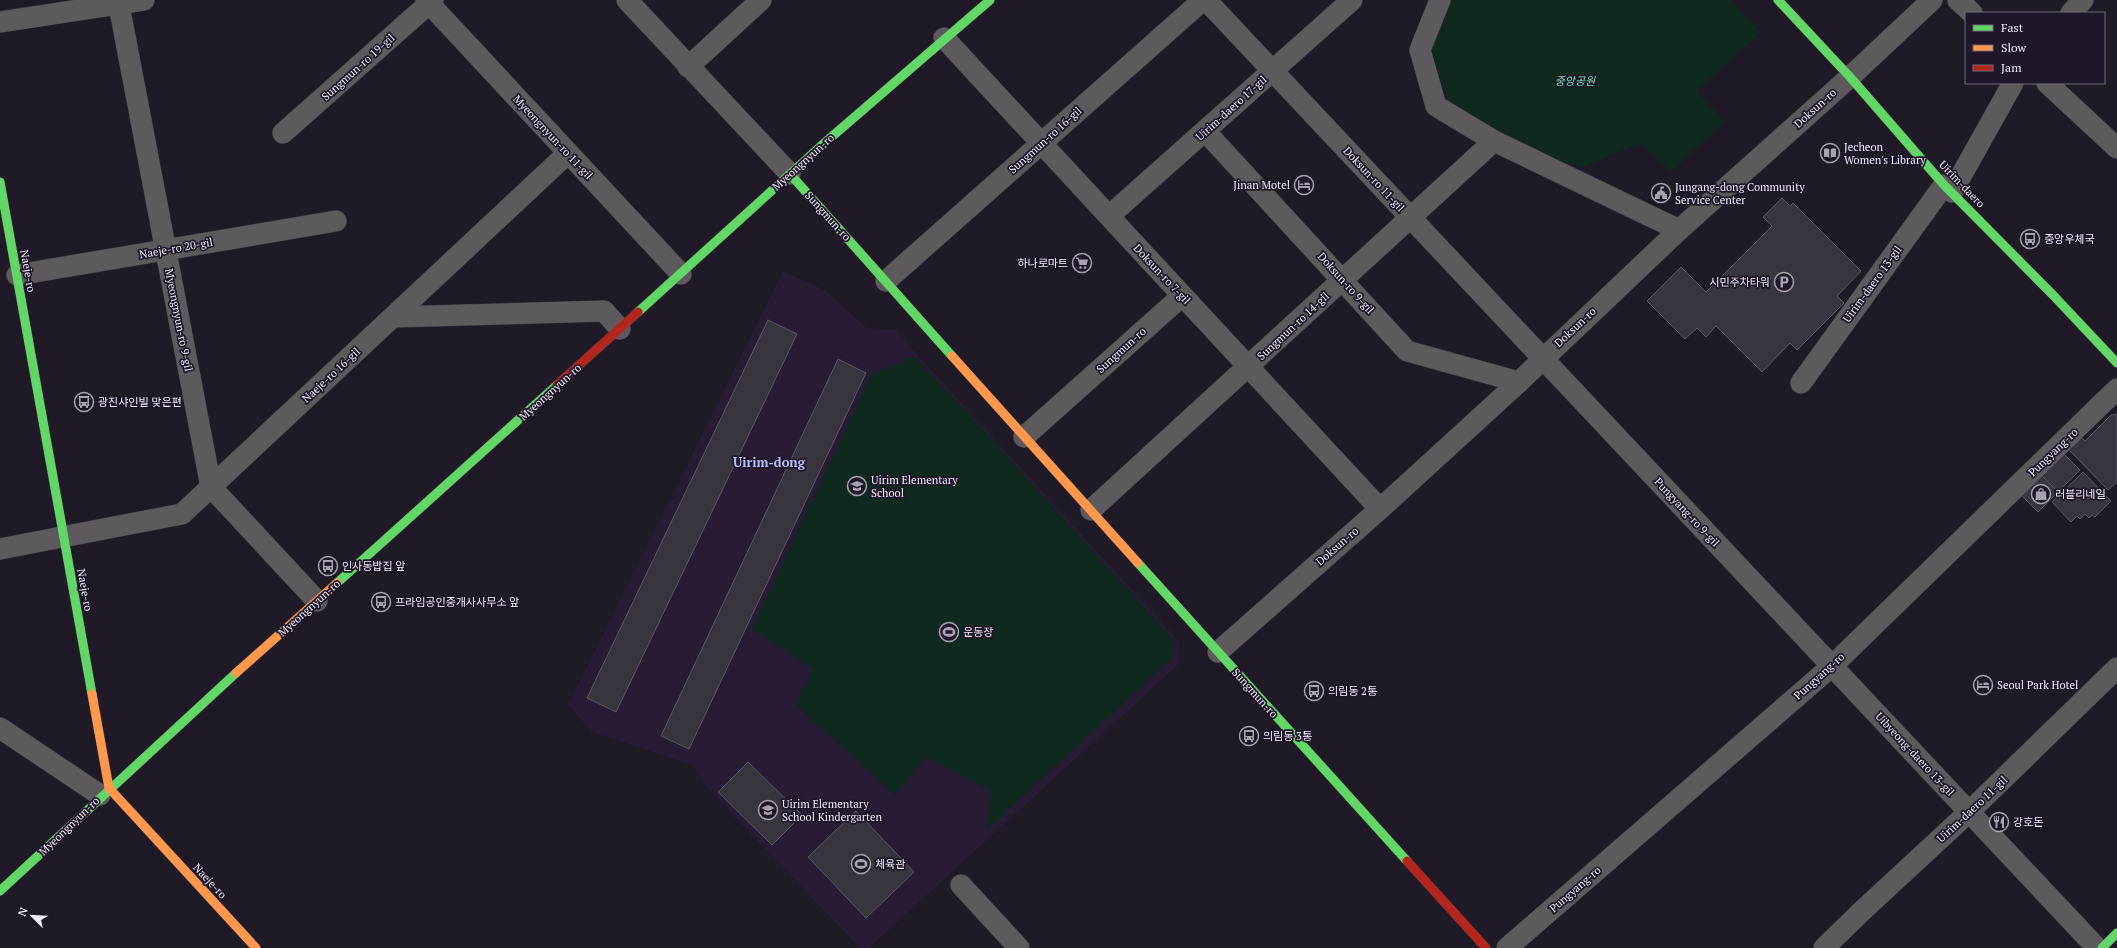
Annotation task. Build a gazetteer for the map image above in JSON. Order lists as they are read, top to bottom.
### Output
{
  "streets": {
    "street": [
      "Sungmun-ro 19-gil",
      "Uirim-daero 17-gil",
      "Doksun-ro",
      "Myeongnyun-ro 11-gil",
      "Sungmun-ro 16-gil",
      "Myeongnyun-ro",
      "Doksun-ro 11-gil",
      "Uirim-daero",
      "Sungmun-ro",
      "Naeje-ro 20-gil",
      "Naeje-ro",
      "Doksun-ro 7-gil",
      "Doksun-ro 9-gil",
      "Uirim-daero 13-gil",
      "Myeongnyun-ro 9-gil",
      "Sungmun-ro 14-gil",
      "Naeje-ro 16-gil",
      "Pungyang-ro",
      "Pungyang-ro 9-gil",
      "Uibyeong-daero 13-gil",
      "Uirim-daero 11-gil"
    ]
  },
  "crossings": [
    ["Sungmun-ro 19-gil", "Myeongnyun-ro 11-gil"],
    ["Uirim-daero 17-gil", "Doksun-ro 11-gil"],
    ["Uirim-daero 17-gil", "Doksun-ro 7-gil"],
    ["Uirim-daero 17-gil", "Doksun-ro 9-gil"],
    ["Doksun-ro", "Doksun-ro 11-gil"],
    ["Doksun-ro", "Uirim-daero"],
    ["Doksun-ro", "Sungmun-ro"],
    ["Doksun-ro", "Doksun-ro 7-gil"],
    ["Doksun-ro", "Doksun-ro 9-gil"],
    ["Doksun-ro", "Pungyang-ro 9-gil"],
    ["Myeongnyun-ro 11-gil", "Myeongnyun-ro"],
    ["Myeongnyun-ro 11-gil", "Naeje-ro 16-gil"],
    ["Sungmun-ro 16-gil", "Doksun-ro 11-gil"],
    ["Sungmun-ro 16-gil", "Sungmun-ro"],
    ["Sungmun-ro 16-gil", "Doksun-ro 7-gil"],
    ["Myeongnyun-ro", "Sungmun-ro"],
    ["Myeongnyun-ro", "Naeje-ro"],
    ["Myeongnyun-ro", "Doksun-ro 7-gil"],
    ["Doksun-ro 11-gil", "Sungmun-ro 14-gil"],
    ["Doksun-ro 11-gil", "Pungyang-ro 9-gil"],
    ["Uirim-daero", "Uirim-daero 13-gil"],
    ["Sungmun-ro", "Doksun-ro 7-gil"],
    ["Sungmun-ro", "Sungmun-ro 14-gil"],
    ["Naeje-ro 20-gil", "Naeje-ro"],
    ["Naeje-ro 20-gil", "Myeongnyun-ro 9-gil"],
    ["Naeje-ro", "Naeje-ro 16-gil"],
    ["Doksun-ro 7-gil", "Sungmun-ro 14-gil"],
    ["Doksun-ro 9-gil", "Sungmun-ro 14-gil"],
    ["Myeongnyun-ro 9-gil", "Naeje-ro 16-gil"],
    ["Pungyang-ro", "Pungyang-ro 9-gil"],
    ["Pungyang-ro", "Uibyeong-daero 13-gil"],
    ["Pungyang-ro 9-gil", "Uibyeong-daero 13-gil"],
    ["Uibyeong-daero 13-gil", "Uirim-daero 11-gil"]
  ],
  "districts": ["Uirim-dong"],
  "parks": ["중앙공원"],
  "places": {
    "library": ["Jecheon Women's Library"],
    "hotel": ["Jinan Motel", "Seoul Park Hotel"],
    "public building": ["Jungang-dong Community Service Center"],
    "bus stop": [
      "중앙우체국",
      "광진샤인빌 맞은편",
      "인사동밥집 앞",
      "프라임공인중개사사무소 앞",
      "의림동 2통",
      "의림동 3통"
    ],
    "supermarket": ["하나로마트"],
    "parking": ["시민주차타워"],
    "school or university": ["Uirim Elementary School", "Uirim Elementary School Kindergarten"],
    "shop": ["러블리네일"],
    "sports": ["운동장", "체육관"],
    "restaurant": ["강호돈"]
  },
  "legend": ["Fast", "Slow", "Jam"],
  "north": "top left"
}
